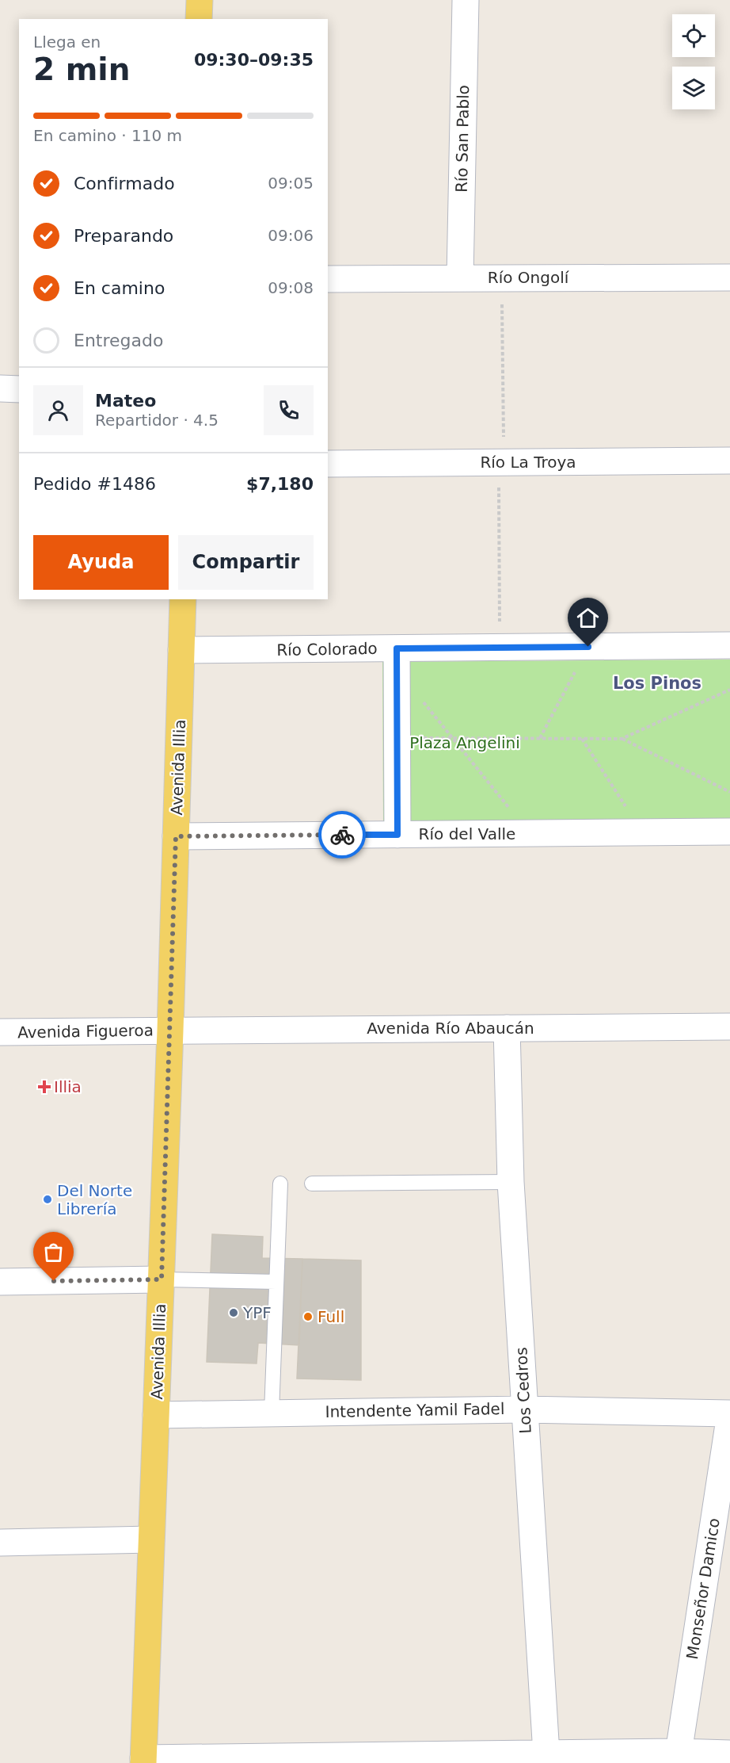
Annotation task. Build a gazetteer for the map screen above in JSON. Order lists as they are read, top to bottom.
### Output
{
  "streets": {
    "main road": ["Avenida Illia"],
    "street": [
      "Río San Pablo",
      "Río Ongolí",
      "Río La Troya",
      "Río Colorado",
      "Río del Valle",
      "Avenida Río Abaucán",
      "Avenida Figueroa",
      "Los Cedros",
      "Intendente Yamil Fadel",
      "Monseñor Damico"
    ]
  },
  "crossings": [
    ["Río San Pablo", "Río Ongolí"],
    ["Río Colorado", "Avenida Illia"],
    ["Avenida Illia", "Río del Valle"],
    ["Avenida Illia", "Avenida Río Abaucán"],
    ["Avenida Illia", "Avenida Figueroa"],
    ["Avenida Illia", "Intendente Yamil Fadel"],
    ["Avenida Río Abaucán", "Avenida Figueroa"],
    ["Avenida Río Abaucán", "Los Cedros"],
    ["Los Cedros", "Intendente Yamil Fadel"],
    ["Intendente Yamil Fadel", "Monseñor Damico"]
  ],
  "districts": ["Los Pinos"],
  "parks": ["Plaza Angelini"],
  "places": {
    "health": ["Illia"],
    "other": ["Del Norte Librería", "YPF", "Full"]
  },
  "page": {
    "heading": ["2 min", "Llega en", "09:30–09:35"],
    "panel": [
      "Mateo",
      "Repartidor · 4.5",
      "Pedido #1486",
      "$7,180"
    ],
    "bar": "En camino · 110 m",
    "list": [
      ["Confirmado", "09:05"],
      ["Preparando", "09:06"],
      ["En camino", "09:08"],
      "Entregado"
    ],
    "buttons": ["Ayuda", "Compartir"]
  }
}
